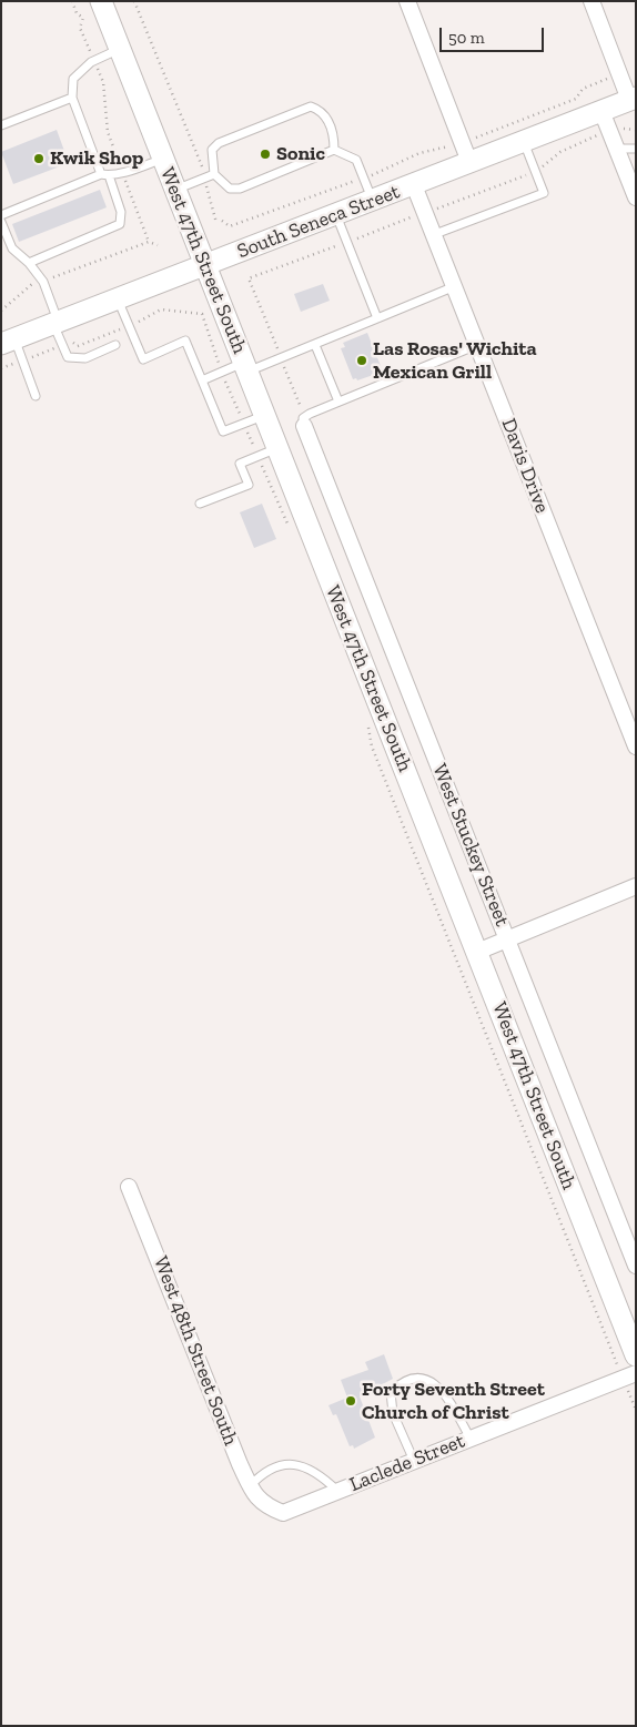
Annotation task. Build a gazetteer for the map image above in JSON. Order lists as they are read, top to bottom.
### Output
{
  "streets": {
    "street": [
      "South Seneca Street",
      "West 47th Street South",
      "Davis Drive",
      "West Stuckey Street",
      "West 48th Street South",
      "Laclede Street"
    ]
  },
  "crossings": [
    ["South Seneca Street", "West 47th Street South"],
    ["South Seneca Street", "Davis Drive"],
    ["West 48th Street South", "Laclede Street"]
  ],
  "places": [
    "Sonic",
    "Kwik Shop",
    "Las Rosas' Wichita Mexican Grill",
    "Forty Seventh Street Church of Christ"
  ],
  "scale_bar": "50 m"
}
